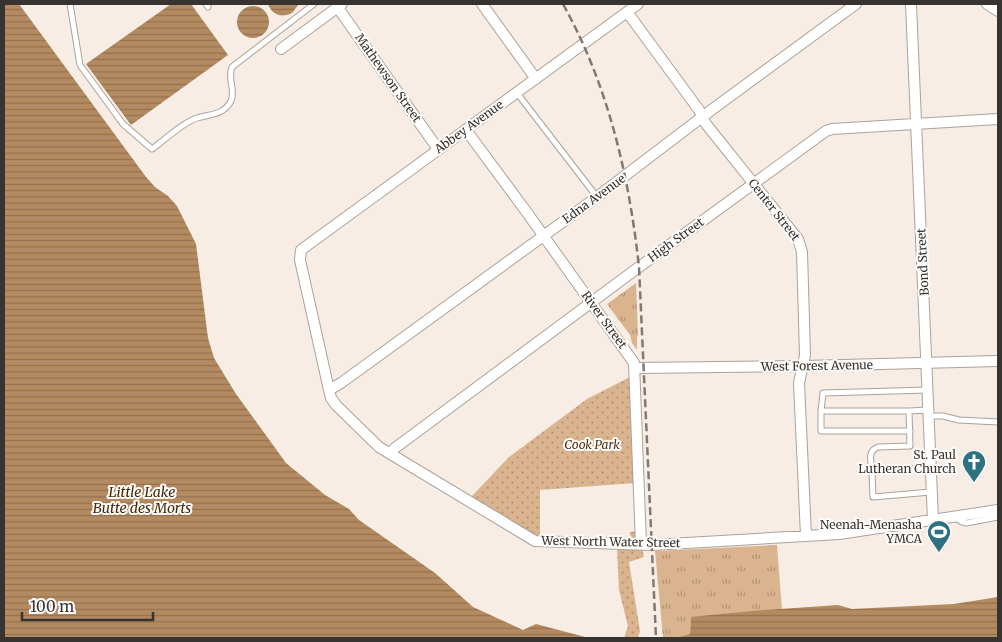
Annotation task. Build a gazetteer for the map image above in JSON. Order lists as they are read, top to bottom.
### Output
{
  "streets": {
    "street": [
      "Mathewson Street",
      "Abbey Avenue",
      "Edna Avenue",
      "Center Street",
      "High Street",
      "Bond Street",
      "River Street",
      "West Forest Avenue",
      "West North Water Street"
    ]
  },
  "crossings": [
    ["Mathewson Street", "Abbey Avenue"],
    ["Abbey Avenue", "Center Street"],
    ["Abbey Avenue", "River Street"],
    ["Abbey Avenue", "West North Water Street"],
    ["Edna Avenue", "Center Street"],
    ["Edna Avenue", "River Street"],
    ["Edna Avenue", "West North Water Street"],
    ["Center Street", "High Street"],
    ["Center Street", "West Forest Avenue"],
    ["Center Street", "West North Water Street"],
    ["High Street", "Bond Street"],
    ["High Street", "River Street"],
    ["High Street", "West North Water Street"],
    ["Bond Street", "West Forest Avenue"],
    ["Bond Street", "West North Water Street"],
    ["River Street", "West Forest Avenue"],
    ["River Street", "West North Water Street"]
  ],
  "water": ["Little Lake Butte des Morts"],
  "parks": ["Cook Park"],
  "places": {
    "church": ["St. Paul Lutheran Church"],
    "sports": ["Neenah-Menasha YMCA"]
  },
  "scale_bar": "100 m"
}
